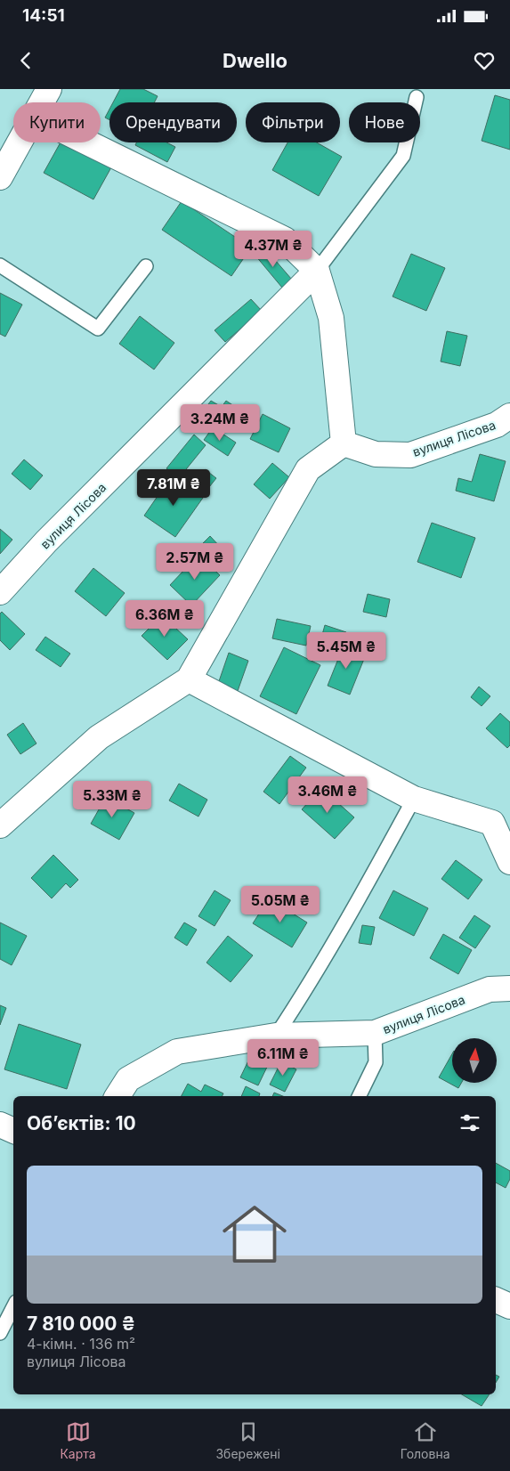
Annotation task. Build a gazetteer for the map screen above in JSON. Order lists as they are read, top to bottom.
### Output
{
  "streets": {
    "street": ["вулиця Лісова"]
  },
  "north": "top",
  "page": {
    "status": "14:51",
    "header": "Dwello",
    "chip": [
      "Купити",
      "Орендувати",
      "Фільтри",
      "Нове"
    ],
    "price": [
      "4.37M ₴",
      "3.24M ₴",
      "7.81M ₴",
      "2.57M ₴",
      "6.36M ₴",
      "5.45M ₴",
      "3.46M ₴",
      "5.33M ₴",
      "5.05M ₴",
      "6.11M ₴"
    ],
    "heading": "Об’єктів: 10",
    "list": [
      {
        "name": "7 810 000 ₴",
        "note": "4-кімн. · 136 m² · вулиця Лісова"
      }
    ],
    "tabs": ["Карта", "Збережені", "Головна"]
  }
}
